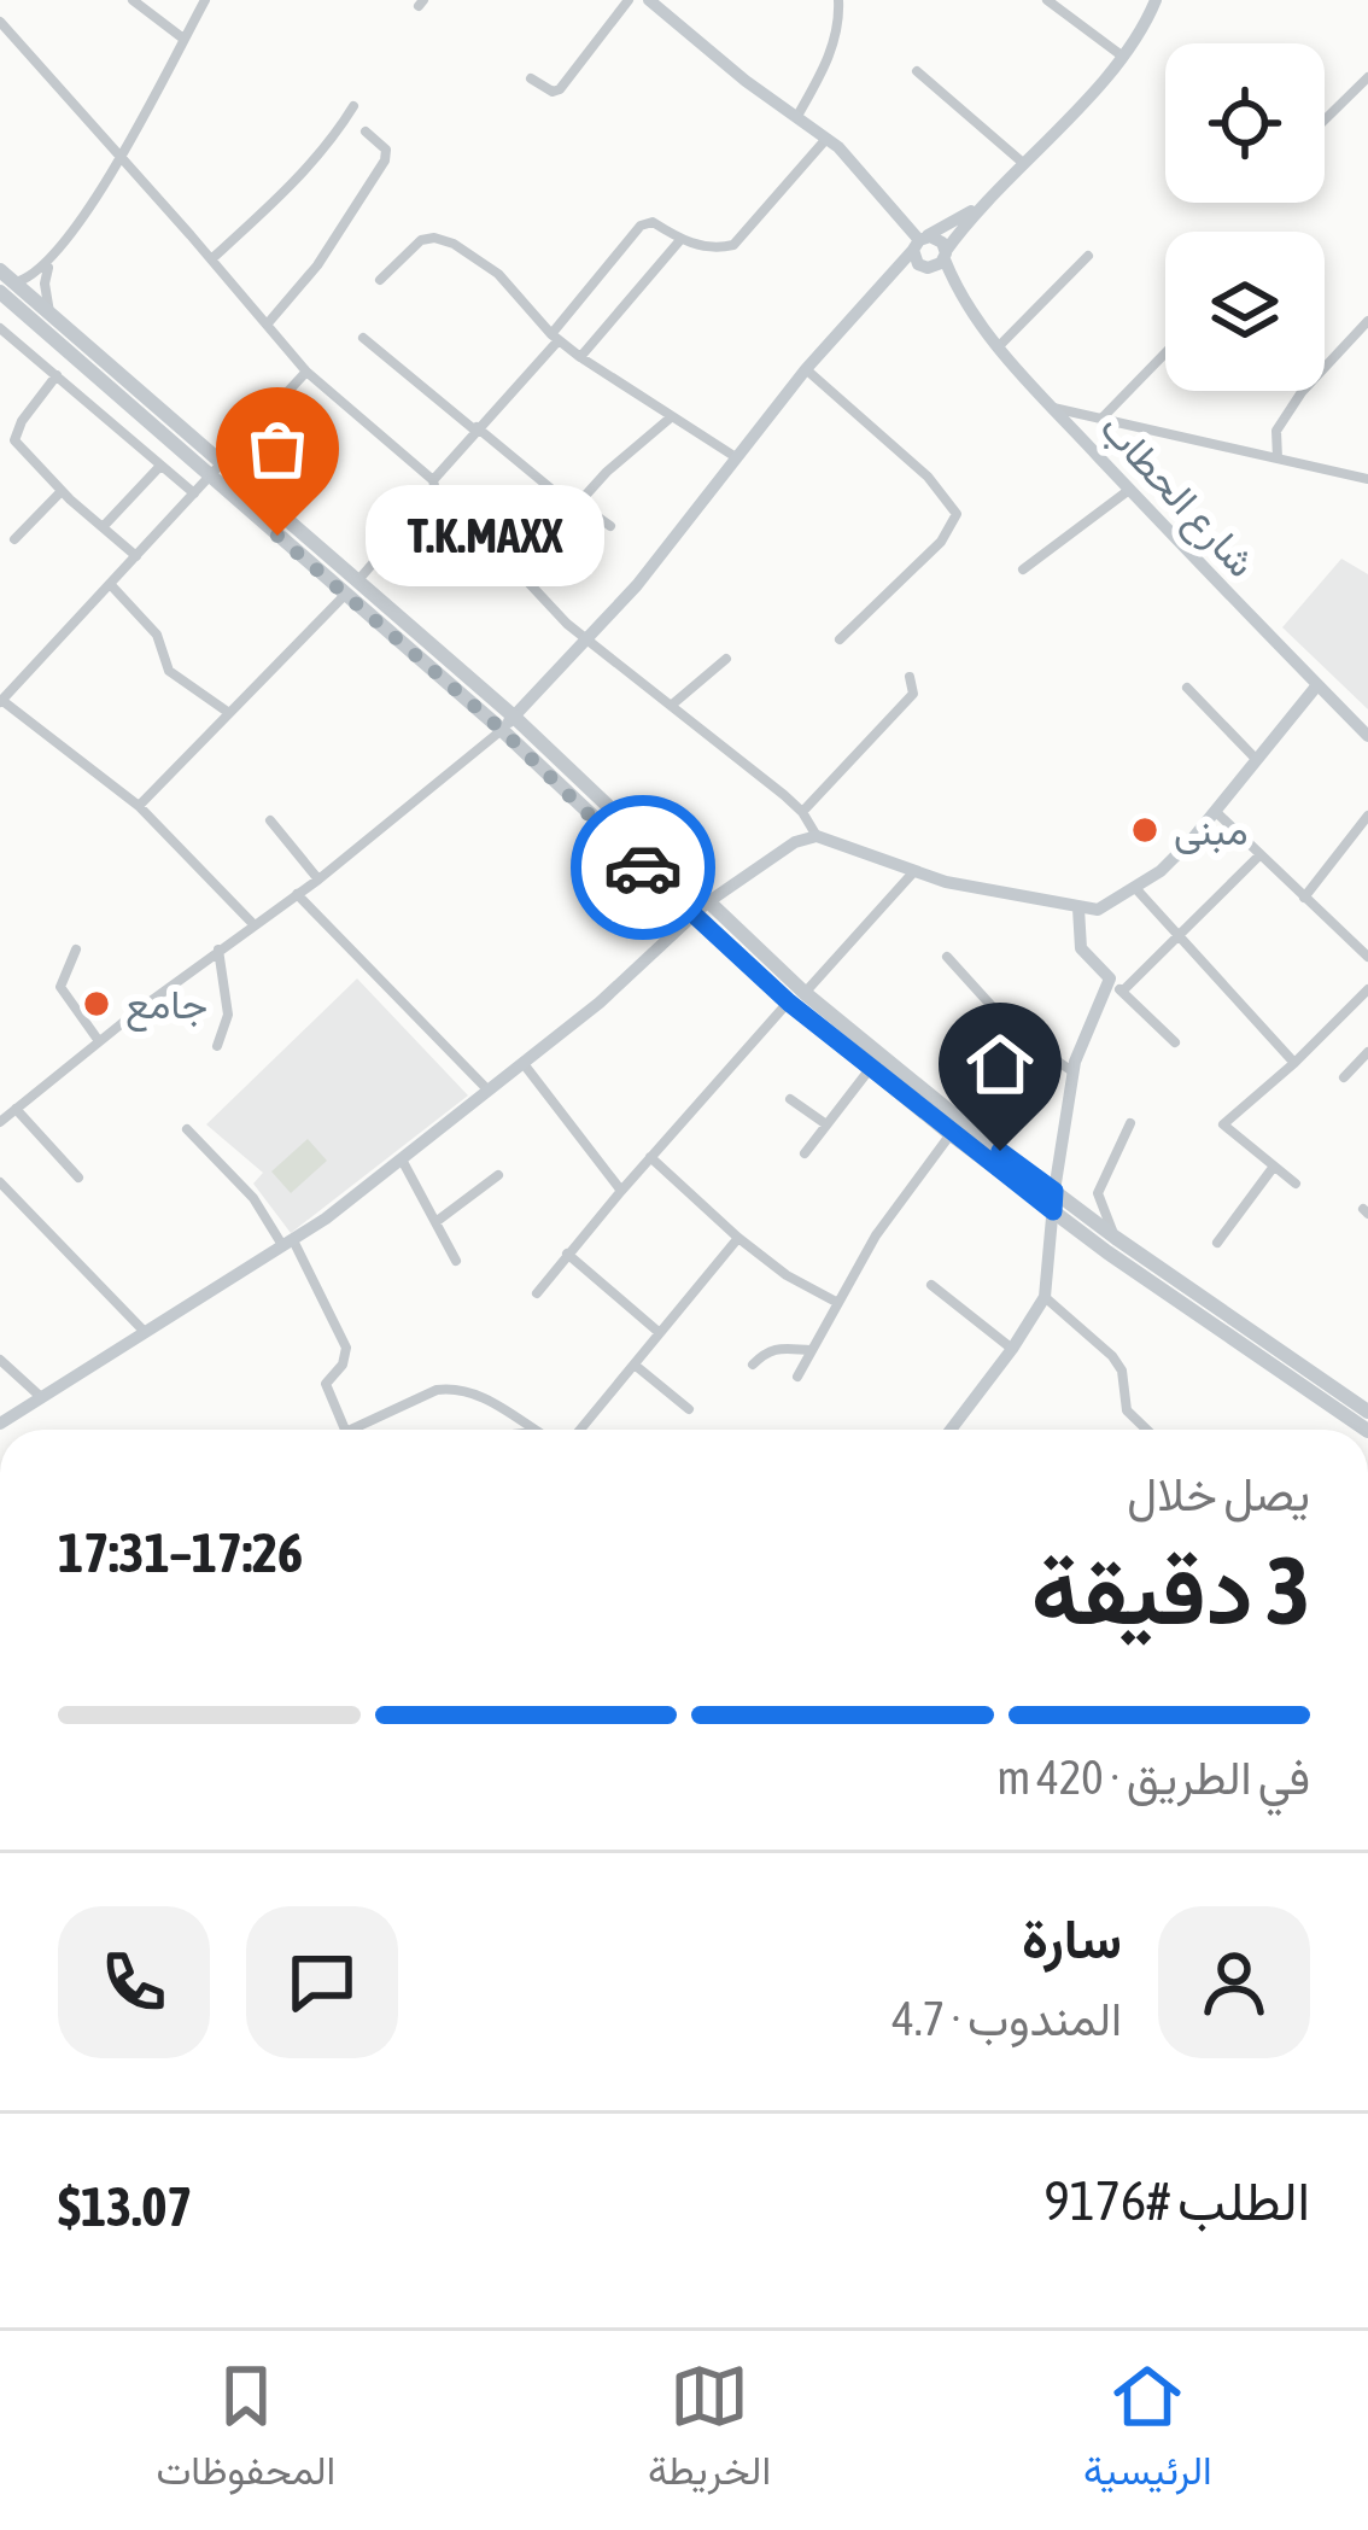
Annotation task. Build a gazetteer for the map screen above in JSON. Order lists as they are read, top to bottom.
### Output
{
  "streets": {
    "street": ["شارع الحطاب"]
  },
  "places": ["T.K.MAXX", "مبنى", "جامع"],
  "page": {
    "bubble": "T.K.MAXX",
    "heading": ["3 دقيقة", "يصل خلال", "17:26–17:31"],
    "panel": [
      "سارة",
      "المندوب · 4.7",
      "الطلب #9176",
      "$13.07"
    ],
    "bar": "في الطريق · 420 m",
    "tabs": ["الرئيسية", "الخريطة", "المحفوظات"]
  }
}
